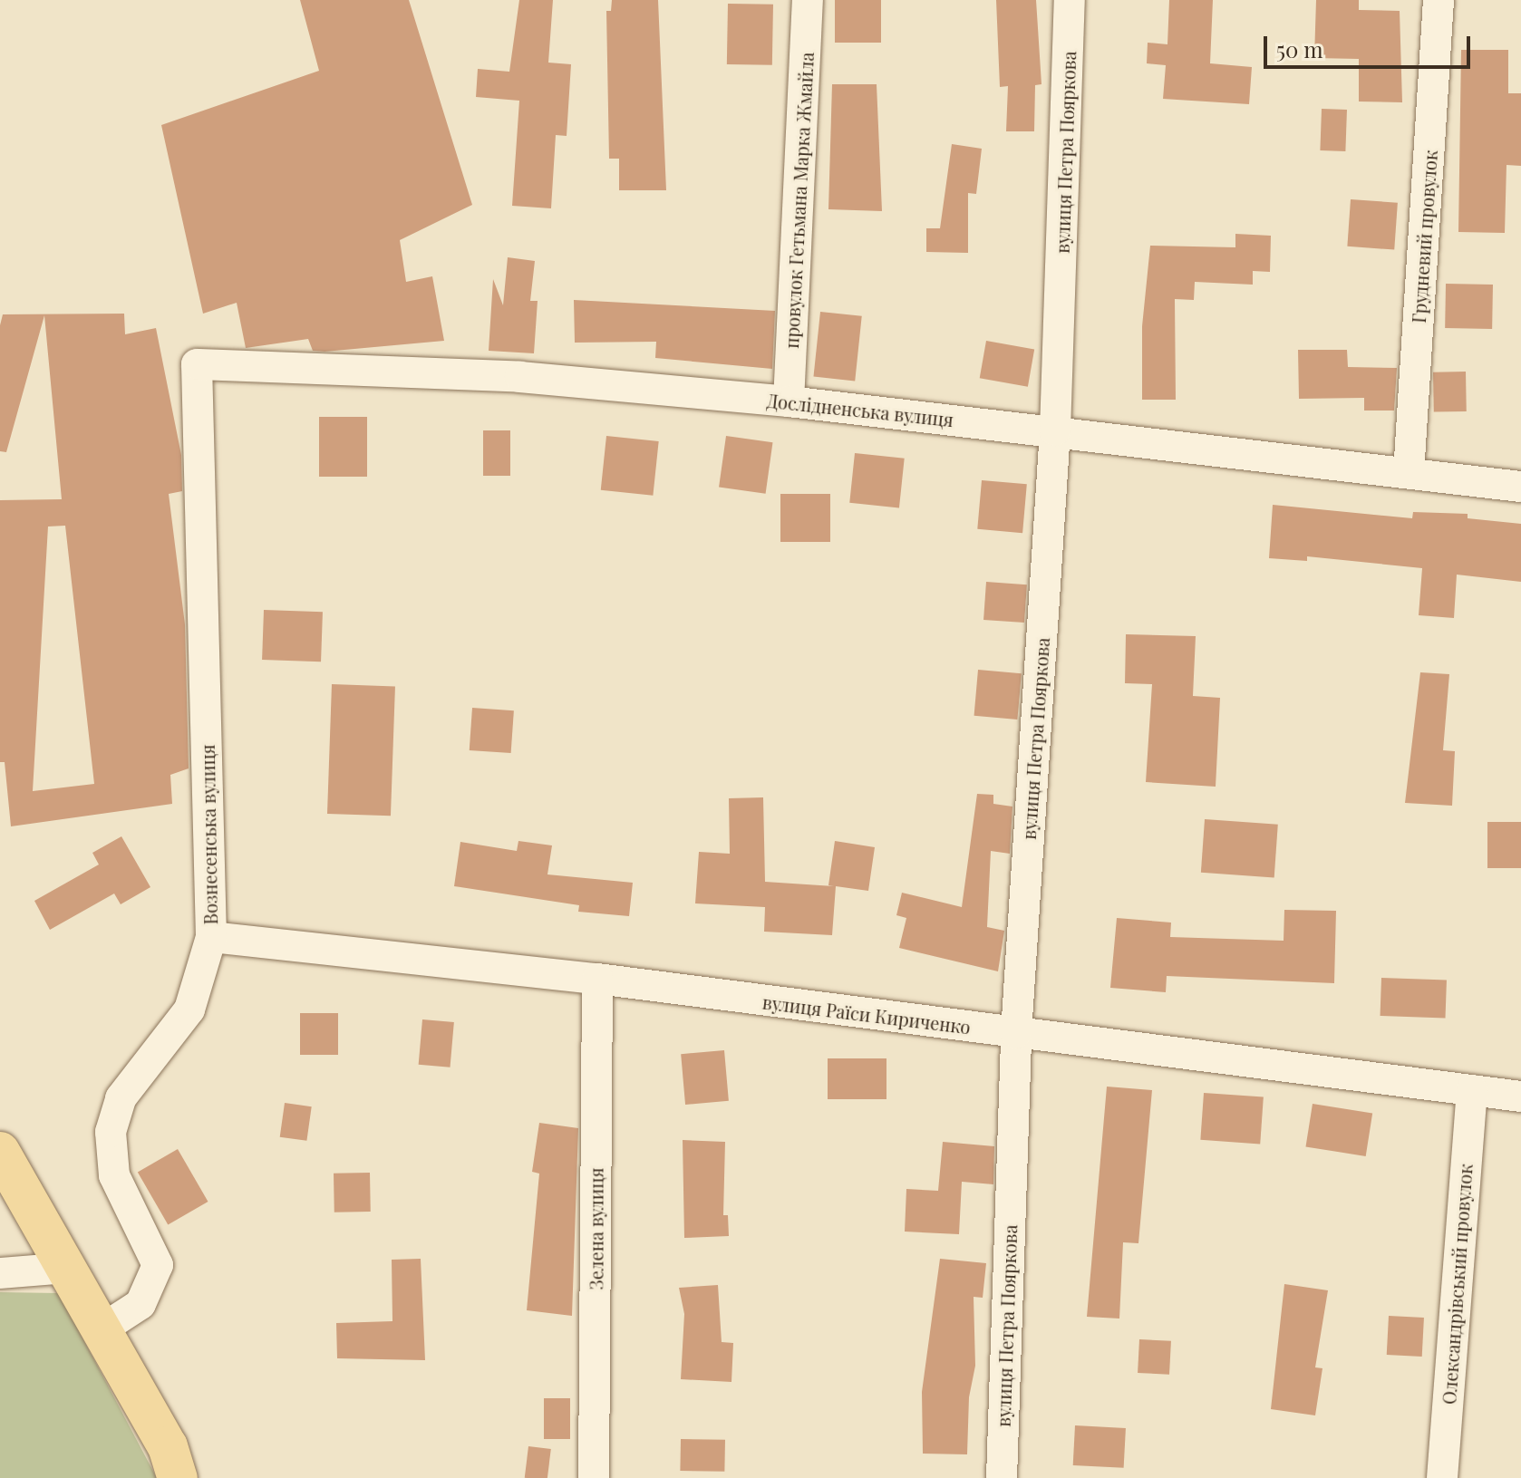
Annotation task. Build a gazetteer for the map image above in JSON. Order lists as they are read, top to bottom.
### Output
{
  "streets": {
    "street": [
      "вулиця Петра Пояркова",
      "провулок Гетьмана Марка Жмайла",
      "Грудневий провулок",
      "Дослідненська вулиця",
      "Вознесенська вулиця",
      "вулиця Раїси Кириченко",
      "Зелена вулиця",
      "Олександрівський провулок"
    ]
  },
  "crossings": [
    ["вулиця Петра Пояркова", "Дослідненська вулиця"],
    ["вулиця Петра Пояркова", "вулиця Раїси Кириченко"],
    ["провулок Гетьмана Марка Жмайла", "Дослідненська вулиця"],
    ["Грудневий провулок", "Дослідненська вулиця"],
    ["Дослідненська вулиця", "Вознесенська вулиця"],
    ["Вознесенська вулиця", "вулиця Раїси Кириченко"],
    ["вулиця Раїси Кириченко", "Зелена вулиця"],
    ["вулиця Раїси Кириченко", "Олександрівський провулок"]
  ],
  "scale_bar": "50 m"
}
